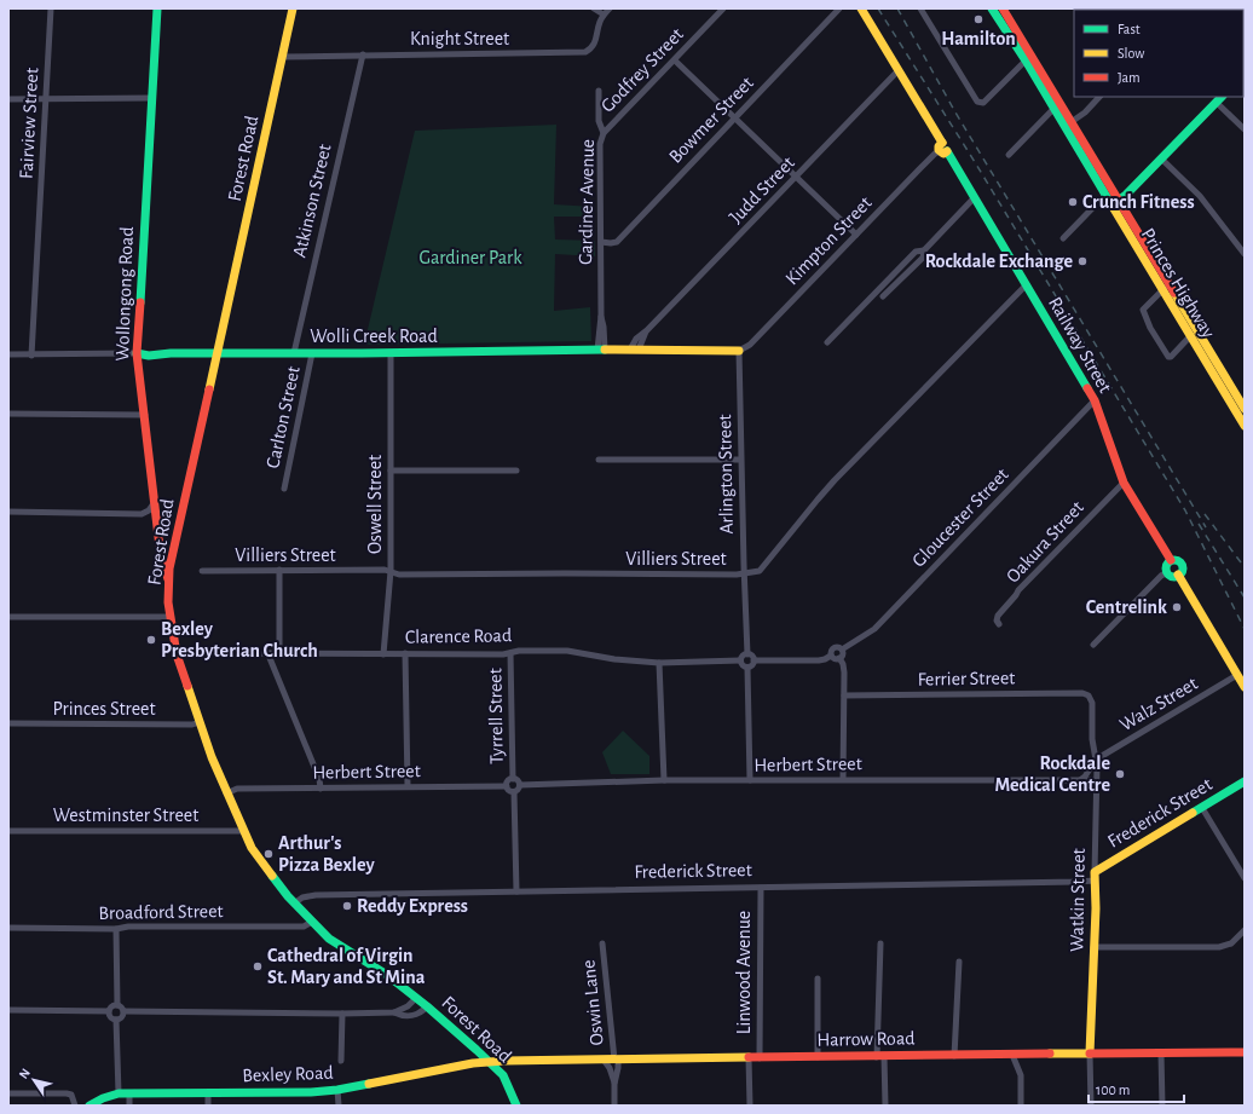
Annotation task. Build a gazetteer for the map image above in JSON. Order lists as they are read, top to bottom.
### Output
{
  "streets": {
    "main road": [
      "Forest Road",
      "Princes Highway",
      "Wollongong Road",
      "Wolli Creek Road",
      "Railway Street",
      "Frederick Street",
      "Watkin Street",
      "Harrow Road",
      "Bexley Road"
    ],
    "street": [
      "Knight Street",
      "Godfrey Street",
      "Bowmer Street",
      "Fairview Street",
      "Judd Street",
      "Atkinson Street",
      "Gardiner Avenue",
      "Kimpton Street",
      "Carlton Street",
      "Arlington Street",
      "Oswell Street",
      "Gloucester Street",
      "Oakura Street",
      "Villiers Street",
      "Clarence Road",
      "Ferrier Street",
      "Walz Street",
      "Princes Street",
      "Tyrrell Street",
      "Herbert Street",
      "Westminster Street",
      "Broadford Street",
      "Linwood Avenue",
      "Oswin Lane"
    ]
  },
  "crossings": [
    ["Knight Street", "Forest Road"],
    ["Knight Street", "Atkinson Street"],
    ["Godfrey Street", "Gardiner Avenue"],
    ["Bowmer Street", "Gardiner Avenue"],
    ["Fairview Street", "Wolli Creek Road"],
    ["Forest Road", "Wollongong Road"],
    ["Forest Road", "Wolli Creek Road"],
    ["Forest Road", "Clarence Road"],
    ["Forest Road", "Princes Street"],
    ["Forest Road", "Herbert Street"],
    ["Forest Road", "Frederick Street"],
    ["Forest Road", "Westminster Street"],
    ["Forest Road", "Broadford Street"],
    ["Forest Road", "Harrow Road"],
    ["Forest Road", "Bexley Road"],
    ["Judd Street", "Wolli Creek Road"],
    ["Judd Street", "Railway Street"],
    ["Atkinson Street", "Wolli Creek Road"],
    ["Gardiner Avenue", "Wolli Creek Road"],
    ["Kimpton Street", "Wolli Creek Road"],
    ["Kimpton Street", "Railway Street"],
    ["Kimpton Street", "Arlington Street"],
    ["Wollongong Road", "Wolli Creek Road"],
    ["Wolli Creek Road", "Carlton Street"],
    ["Wolli Creek Road", "Arlington Street"],
    ["Wolli Creek Road", "Oswell Street"],
    ["Railway Street", "Gloucester Street"],
    ["Railway Street", "Oakura Street"],
    ["Railway Street", "Villiers Street"],
    ["Arlington Street", "Villiers Street"],
    ["Arlington Street", "Clarence Road"],
    ["Oswell Street", "Villiers Street"],
    ["Oswell Street", "Clarence Road"],
    ["Clarence Road", "Tyrrell Street"],
    ["Ferrier Street", "Watkin Street"],
    ["Walz Street", "Watkin Street"],
    ["Tyrrell Street", "Herbert Street"],
    ["Tyrrell Street", "Frederick Street"],
    ["Herbert Street", "Watkin Street"],
    ["Frederick Street", "Watkin Street"],
    ["Frederick Street", "Linwood Avenue"],
    ["Watkin Street", "Harrow Road"],
    ["Linwood Avenue", "Harrow Road"],
    ["Oswin Lane", "Harrow Road"],
    ["Harrow Road", "Bexley Road"]
  ],
  "parks": ["Gardiner Park"],
  "places": [
    "Hamilton",
    "Crunch Fitness",
    "Rockdale Exchange",
    "Centrelink",
    "Bexley Presbyterian Church",
    "Rockdale Medical Centre",
    "Arthur's Pizza Bexley",
    "Reddy Express",
    "Cathedral of Virgin St. Mary and St Mina"
  ],
  "legend": ["Fast", "Slow", "Jam"],
  "scale_bar": "100 m",
  "north": "top left"
}
